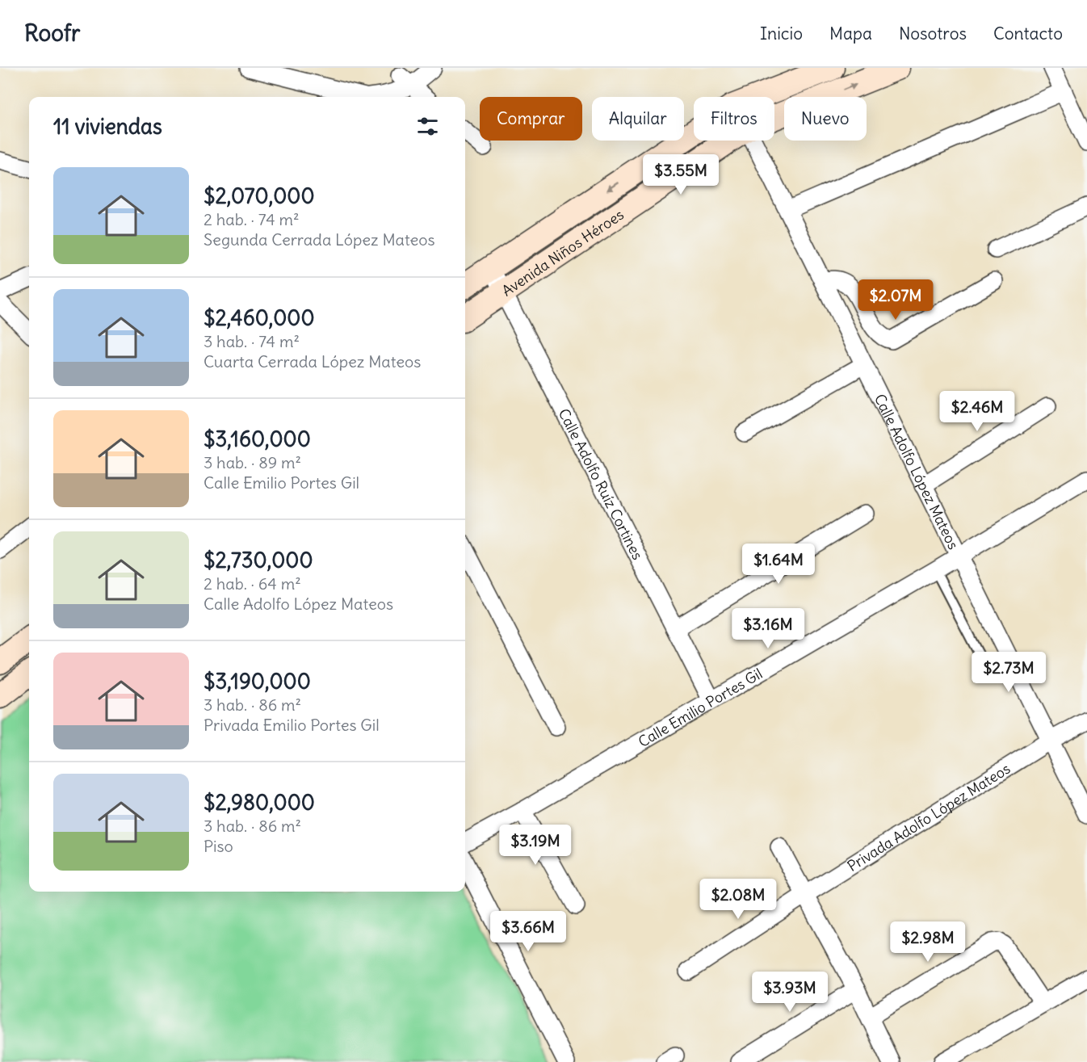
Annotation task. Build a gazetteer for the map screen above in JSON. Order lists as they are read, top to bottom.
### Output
{
  "streets": {
    "main road": ["Avenida Niños Héroes"],
    "street": [
      "Calle Adolfo López Mateos",
      "Calle Adolfo Ruíz Cortines",
      "Calle Emilio Portes Gil",
      "Privada Adolfo López Mateos"
    ]
  },
  "crossings": [
    ["Avenida Niños Héroes", "Calle Adolfo Ruíz Cortines"],
    ["Calle Adolfo López Mateos", "Calle Emilio Portes Gil"],
    ["Calle Adolfo López Mateos", "Privada Adolfo López Mateos"],
    ["Calle Adolfo Ruíz Cortines", "Calle Emilio Portes Gil"]
  ],
  "page": {
    "header": "Roofr",
    "nav": [
      "Inicio",
      "Mapa",
      "Nosotros",
      "Contacto"
    ],
    "chip": [
      "Comprar",
      "Alquilar",
      "Filtros",
      "Nuevo"
    ],
    "heading": "11 viviendas",
    "price": [
      "$3.55M",
      "$2.07M",
      "$2.46M",
      "$1.64M",
      "$3.16M",
      "$2.73M",
      "$3.19M",
      "$2.08M",
      "$3.66M",
      "$2.98M",
      "$3.93M"
    ],
    "list": [
      {
        "name": "$2,070,000",
        "note": "2 hab. · 74 m² · Segunda Cerrada López Mateos"
      },
      {
        "name": "$2,460,000",
        "note": "3 hab. · 74 m² · Cuarta Cerrada López Mateos"
      },
      {
        "name": "$3,160,000",
        "note": "3 hab. · 89 m² · Calle Emilio Portes Gil"
      },
      {
        "name": "$2,730,000",
        "note": "2 hab. · 64 m² · Calle Adolfo López Mateos"
      },
      {
        "name": "$3,190,000",
        "note": "3 hab. · 86 m² · Privada Emilio Portes Gil"
      },
      {
        "name": "$2,980,000",
        "note": "3 hab. · 86 m² · Piso"
      }
    ]
  }
}
